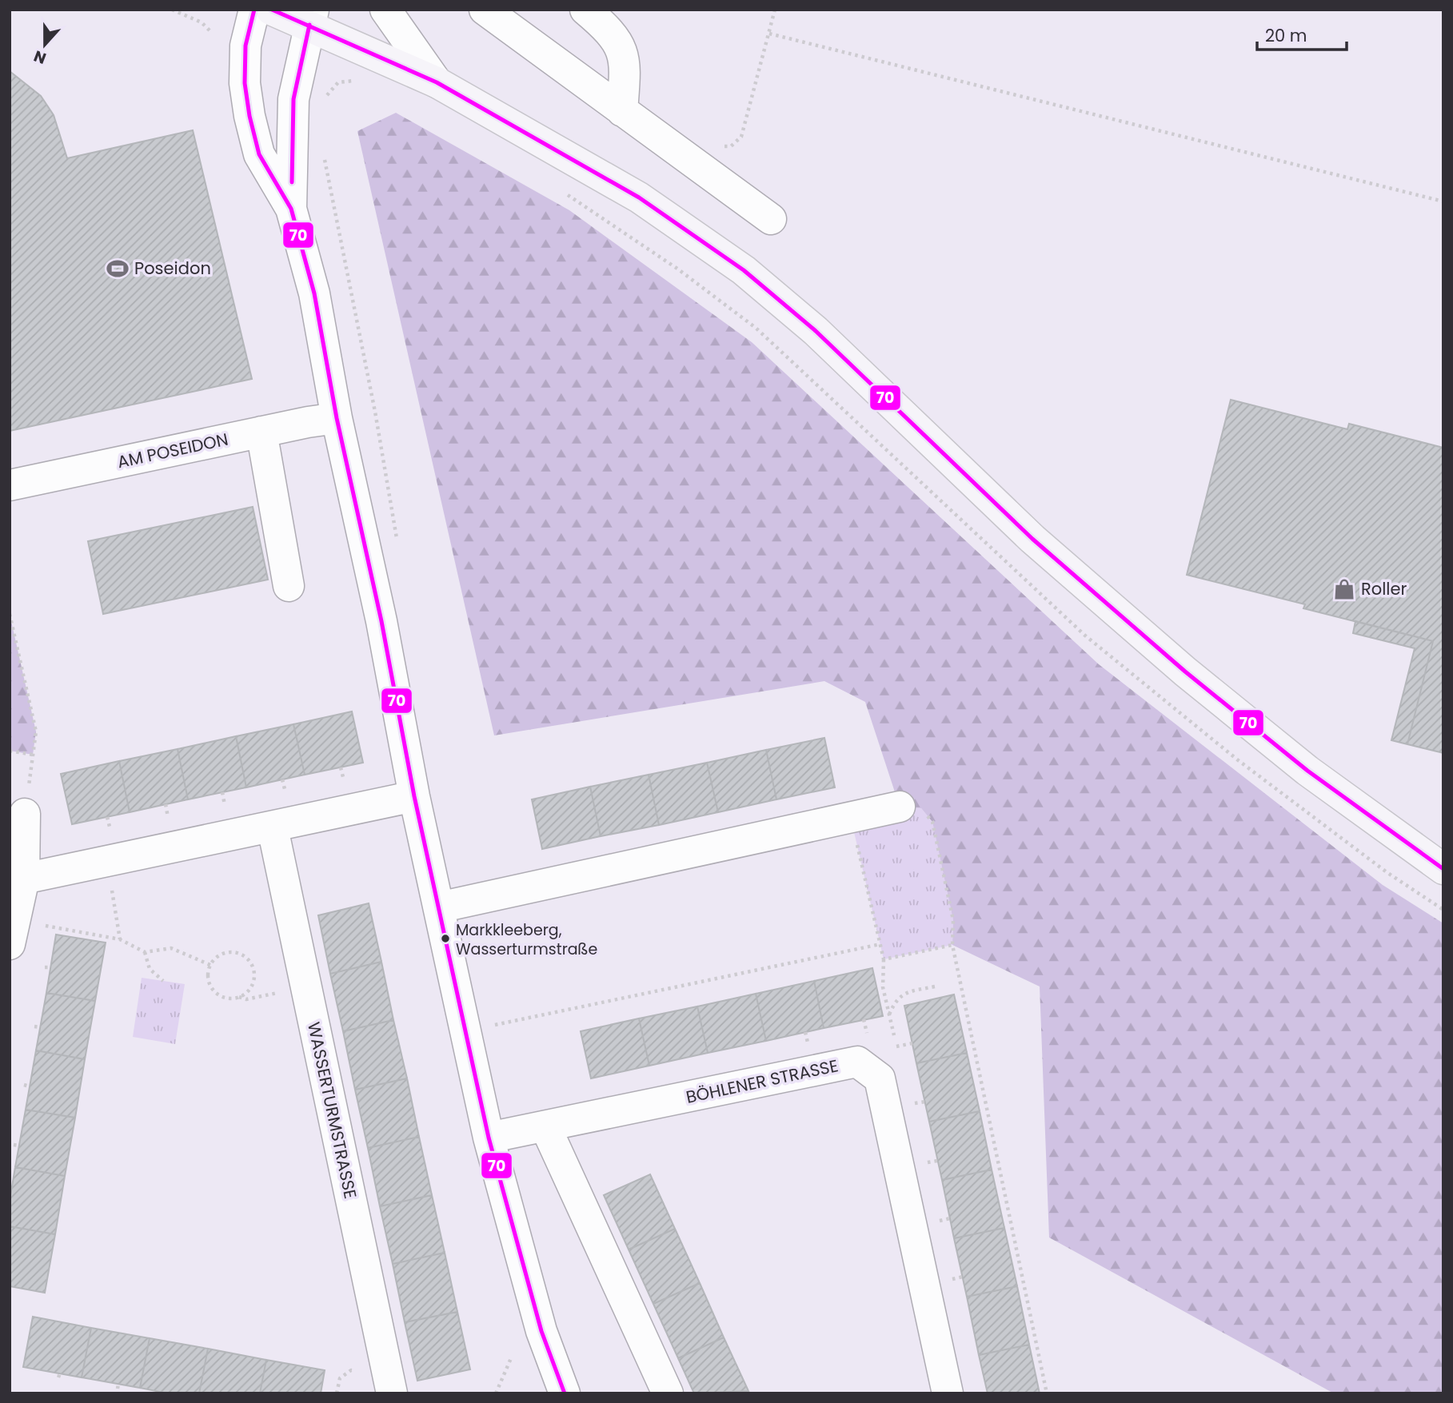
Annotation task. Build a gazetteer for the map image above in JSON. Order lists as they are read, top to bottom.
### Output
{
  "streets": {
    "street": ["AM POSEIDON", "BÖHLENER STRASSE", "WASSERTURMSTRASSE"]
  },
  "places": {
    "sports": ["Poseidon"],
    "shop": ["Roller"],
    "other": ["Markkleeberg, Wasserturmstraße"]
  },
  "lines": ["transit line 70"],
  "scale_bar": "20 m",
  "north": "bottom"
}
